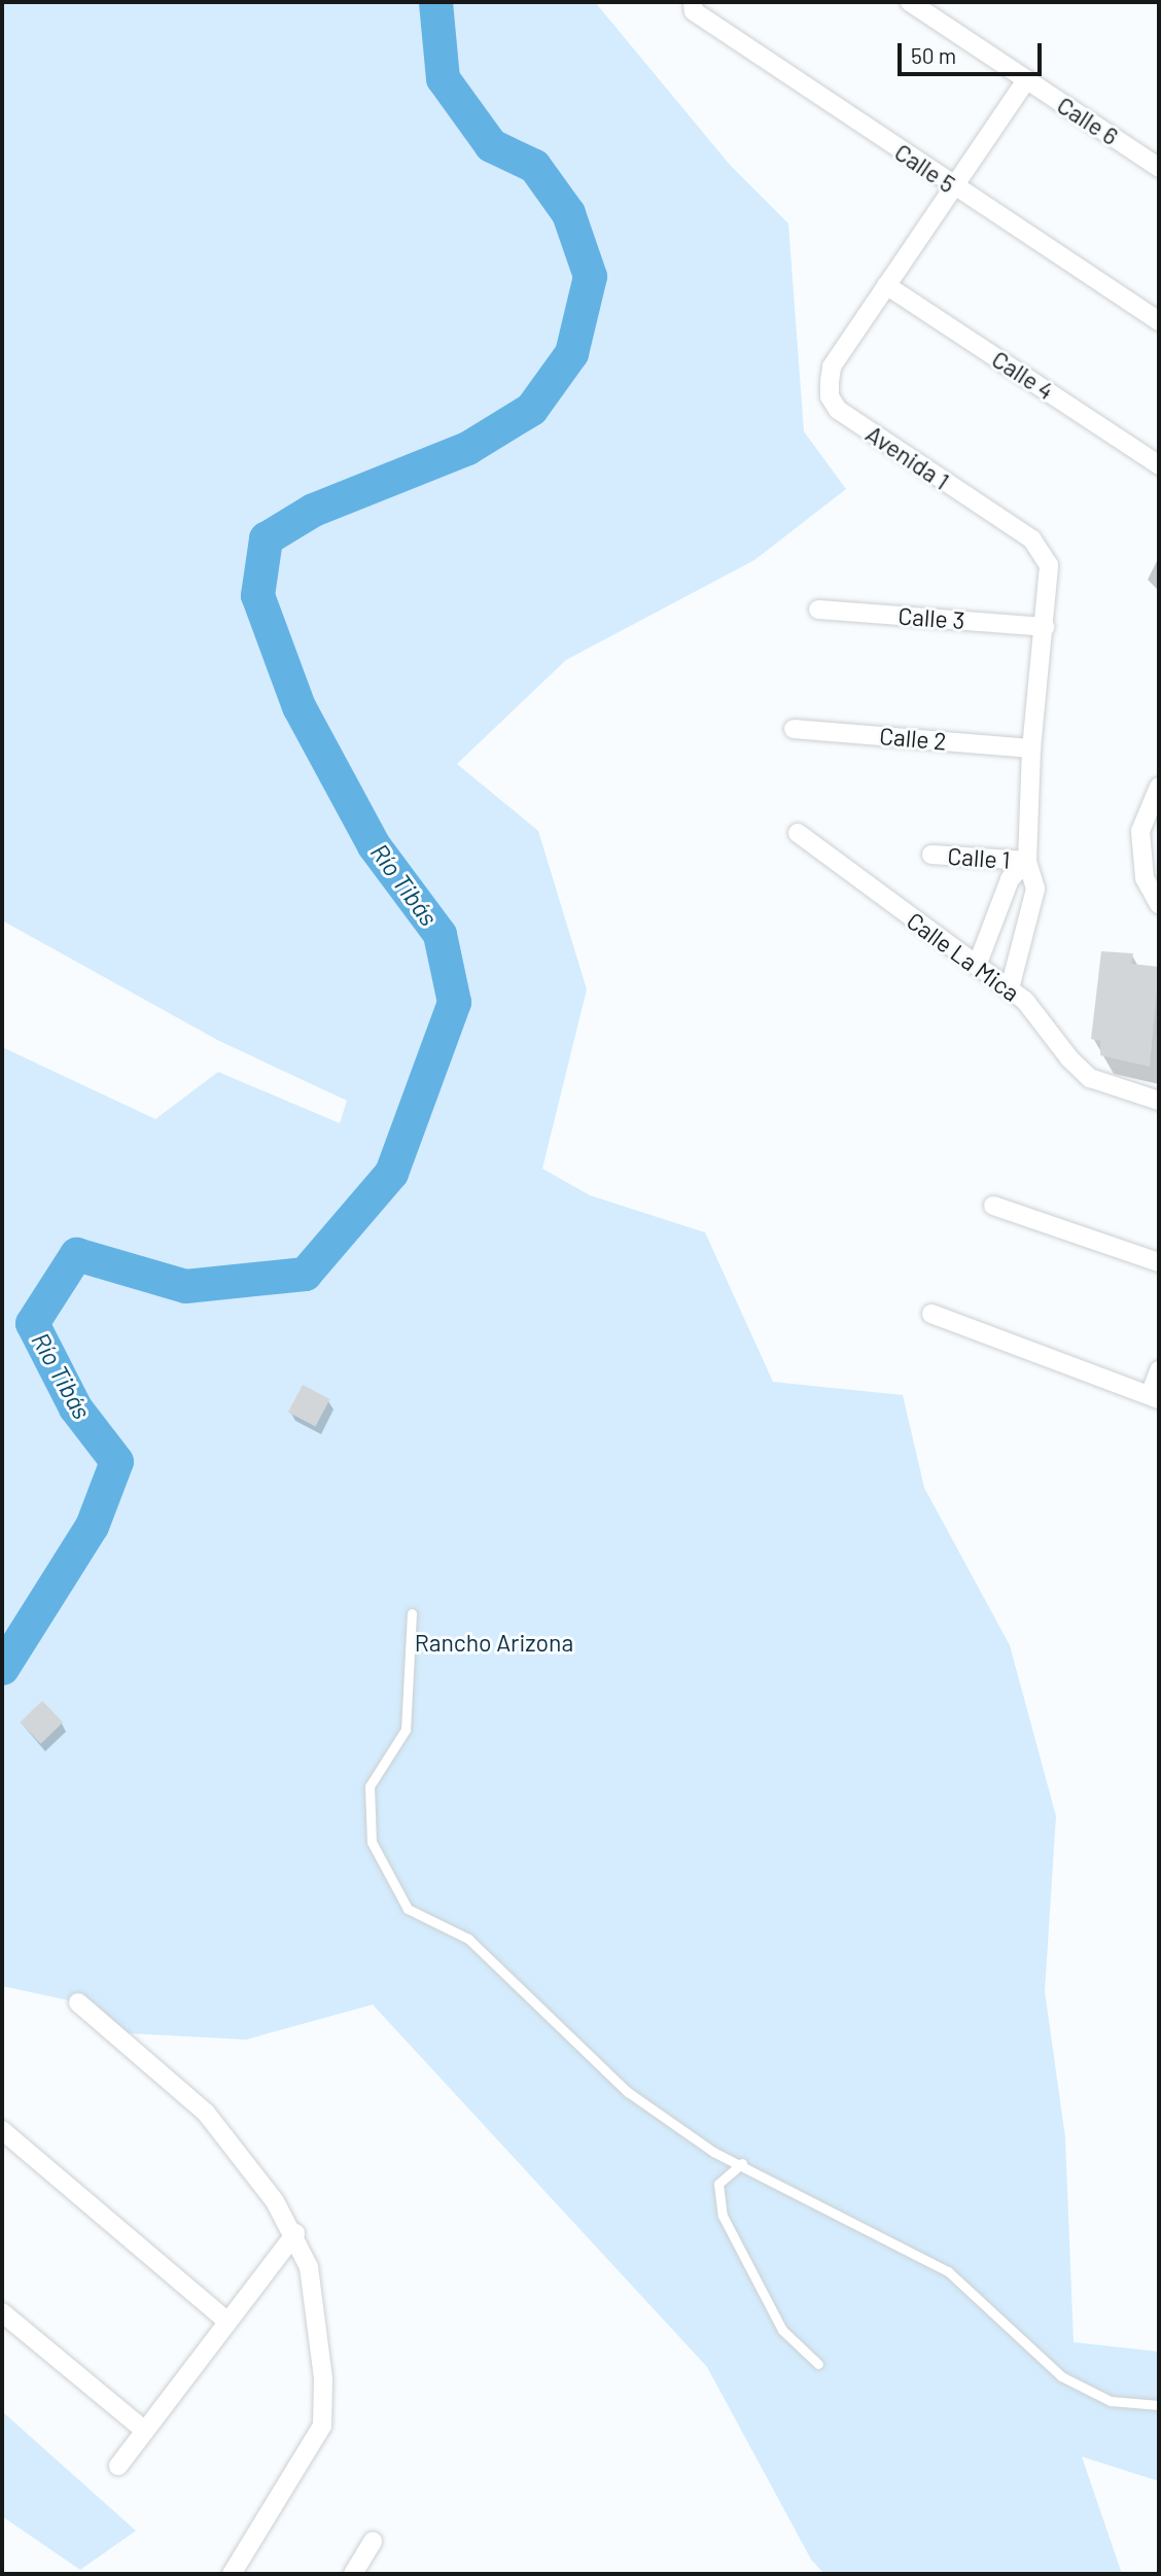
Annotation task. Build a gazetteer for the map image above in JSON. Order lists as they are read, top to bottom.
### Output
{
  "streets": {
    "street": [
      "Calle 6",
      "Calle 5",
      "Calle 4",
      "Avenida 1",
      "Calle 3",
      "Calle 2",
      "Calle 1",
      "Calle La Mica"
    ]
  },
  "crossings": [
    ["Calle 6", "Avenida 1"],
    ["Calle 5", "Avenida 1"],
    ["Calle 4", "Avenida 1"],
    ["Avenida 1", "Calle 3"],
    ["Avenida 1", "Calle 2"],
    ["Avenida 1", "Calle 1"],
    ["Avenida 1", "Calle La Mica"]
  ],
  "water": ["Río Tibás"],
  "parks": ["Rancho Arizona"],
  "scale_bar": "50 m"
}
